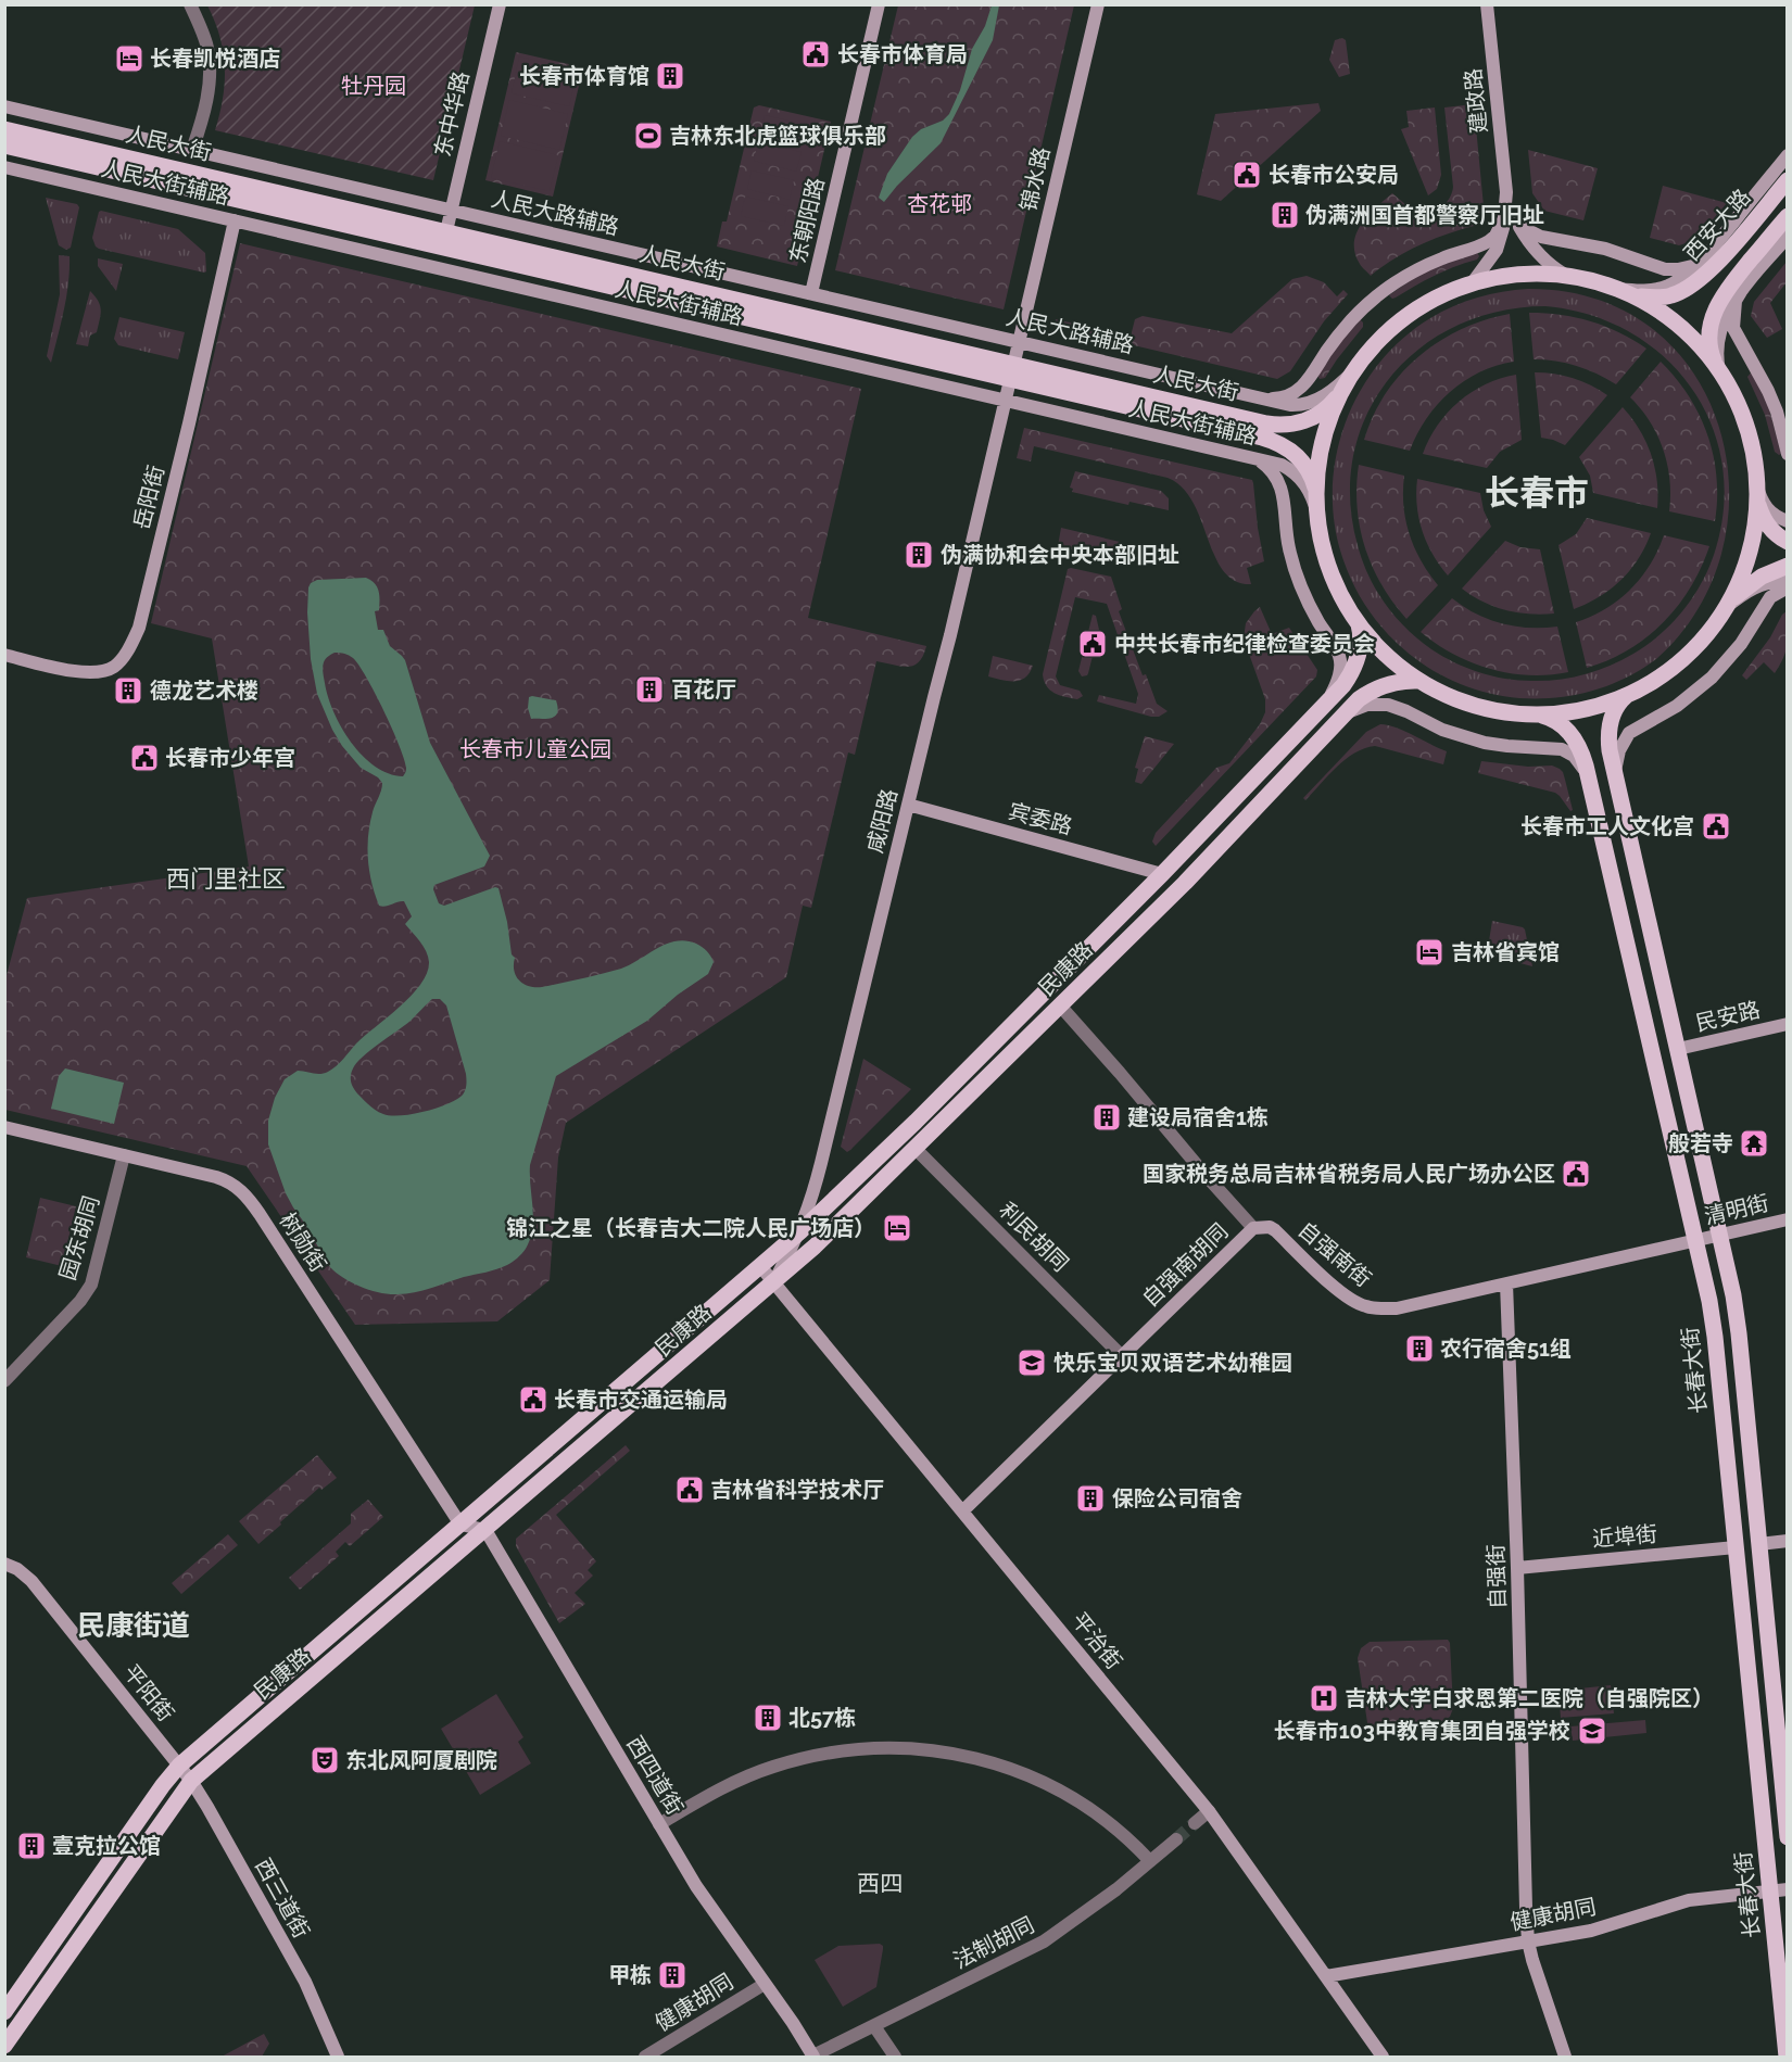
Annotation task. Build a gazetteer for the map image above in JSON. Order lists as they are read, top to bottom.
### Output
{
  "streets": {
    "main road": [
      "人民大街",
      "西安大路",
      "民康路",
      "长春大街"
    ],
    "street": [
      "建政路",
      "东中华路",
      "锦水路",
      "人民大街辅路",
      "人民大路辅路",
      "东朝阳路",
      "岳阳街",
      "宾委路",
      "咸阳路",
      "民安路",
      "清明街",
      "利民胡同",
      "园东胡同",
      "树勋街",
      "自强南街",
      "自强南胡同",
      "近埠街",
      "自强街",
      "平治街",
      "平阳街",
      "西四道街",
      "西三道街",
      "健康胡同",
      "法制胡同"
    ]
  },
  "crossings": [
    ["东中华路", "人民大街"],
    ["东中华路", "人民大路辅路"],
    ["人民大街", "锦水路"],
    ["人民大街", "咸阳路"],
    ["锦水路", "人民大路辅路"],
    ["锦水路", "咸阳路"],
    ["人民大街辅路", "岳阳街"],
    ["人民大街辅路", "咸阳路"],
    ["人民大路辅路", "东朝阳路"],
    ["宾委路", "咸阳路"],
    ["宾委路", "民康路"],
    ["咸阳路", "民康路"],
    ["咸阳路", "平治街"],
    ["民康路", "利民胡同"],
    ["民康路", "树勋街"],
    ["民康路", "自强南胡同"],
    ["民康路", "平治街"],
    ["民康路", "平阳街"],
    ["民康路", "西四道街"],
    ["民康路", "西三道街"],
    ["清明街", "长春大街"],
    ["利民胡同", "自强南胡同"],
    ["园东胡同", "树勋街"],
    ["自强南街", "自强南胡同"],
    ["自强南街", "自强街"],
    ["自强南胡同", "平治街"],
    ["长春大街", "近埠街"],
    ["长春大街", "健康胡同"],
    ["近埠街", "自强街"],
    ["自强街", "健康胡同"],
    ["平治街", "健康胡同"],
    ["平阳街", "西三道街"],
    ["西四道街", "健康胡同"],
    ["西四道街", "法制胡同"]
  ],
  "districts": [
    "长春市",
    "西门里社区",
    "民康街道",
    "西四"
  ],
  "parks": ["牡丹园", "杏花邨", "长春市儿童公园"],
  "places": {
    "public building": [
      "长春市体育局",
      "长春市公安局",
      "中共长春市纪律检查委员会",
      "长春市少年宫",
      "长春市工人文化宫",
      "国家税务总局吉林省税务局人民广场办公区",
      "长春市交通运输局",
      "吉林省科学技术厅"
    ],
    "hotel": ["长春凯悦酒店", "吉林省宾馆", "锦江之星（长春吉大二院人民广场店）"],
    "building": [
      "长春市体育馆",
      "伪满洲国首都警察厅旧址",
      "伪满协和会中央本部旧址",
      "百花厅",
      "德龙艺术楼",
      "建设局宿舍1栋",
      "农行宿舍51组",
      "保险公司宿舍",
      "北57栋",
      "壹克拉公馆",
      "甲栋"
    ],
    "sports": ["吉林东北虎篮球俱乐部"],
    "temple": ["般若寺"],
    "school or university": ["快乐宝贝双语艺术幼稚园", "长春市103中教育集团自强学校"],
    "hospital": ["吉林大学白求恩第二医院（自强院区）"],
    "theatre": ["东北风阿厦剧院"]
  }
}
